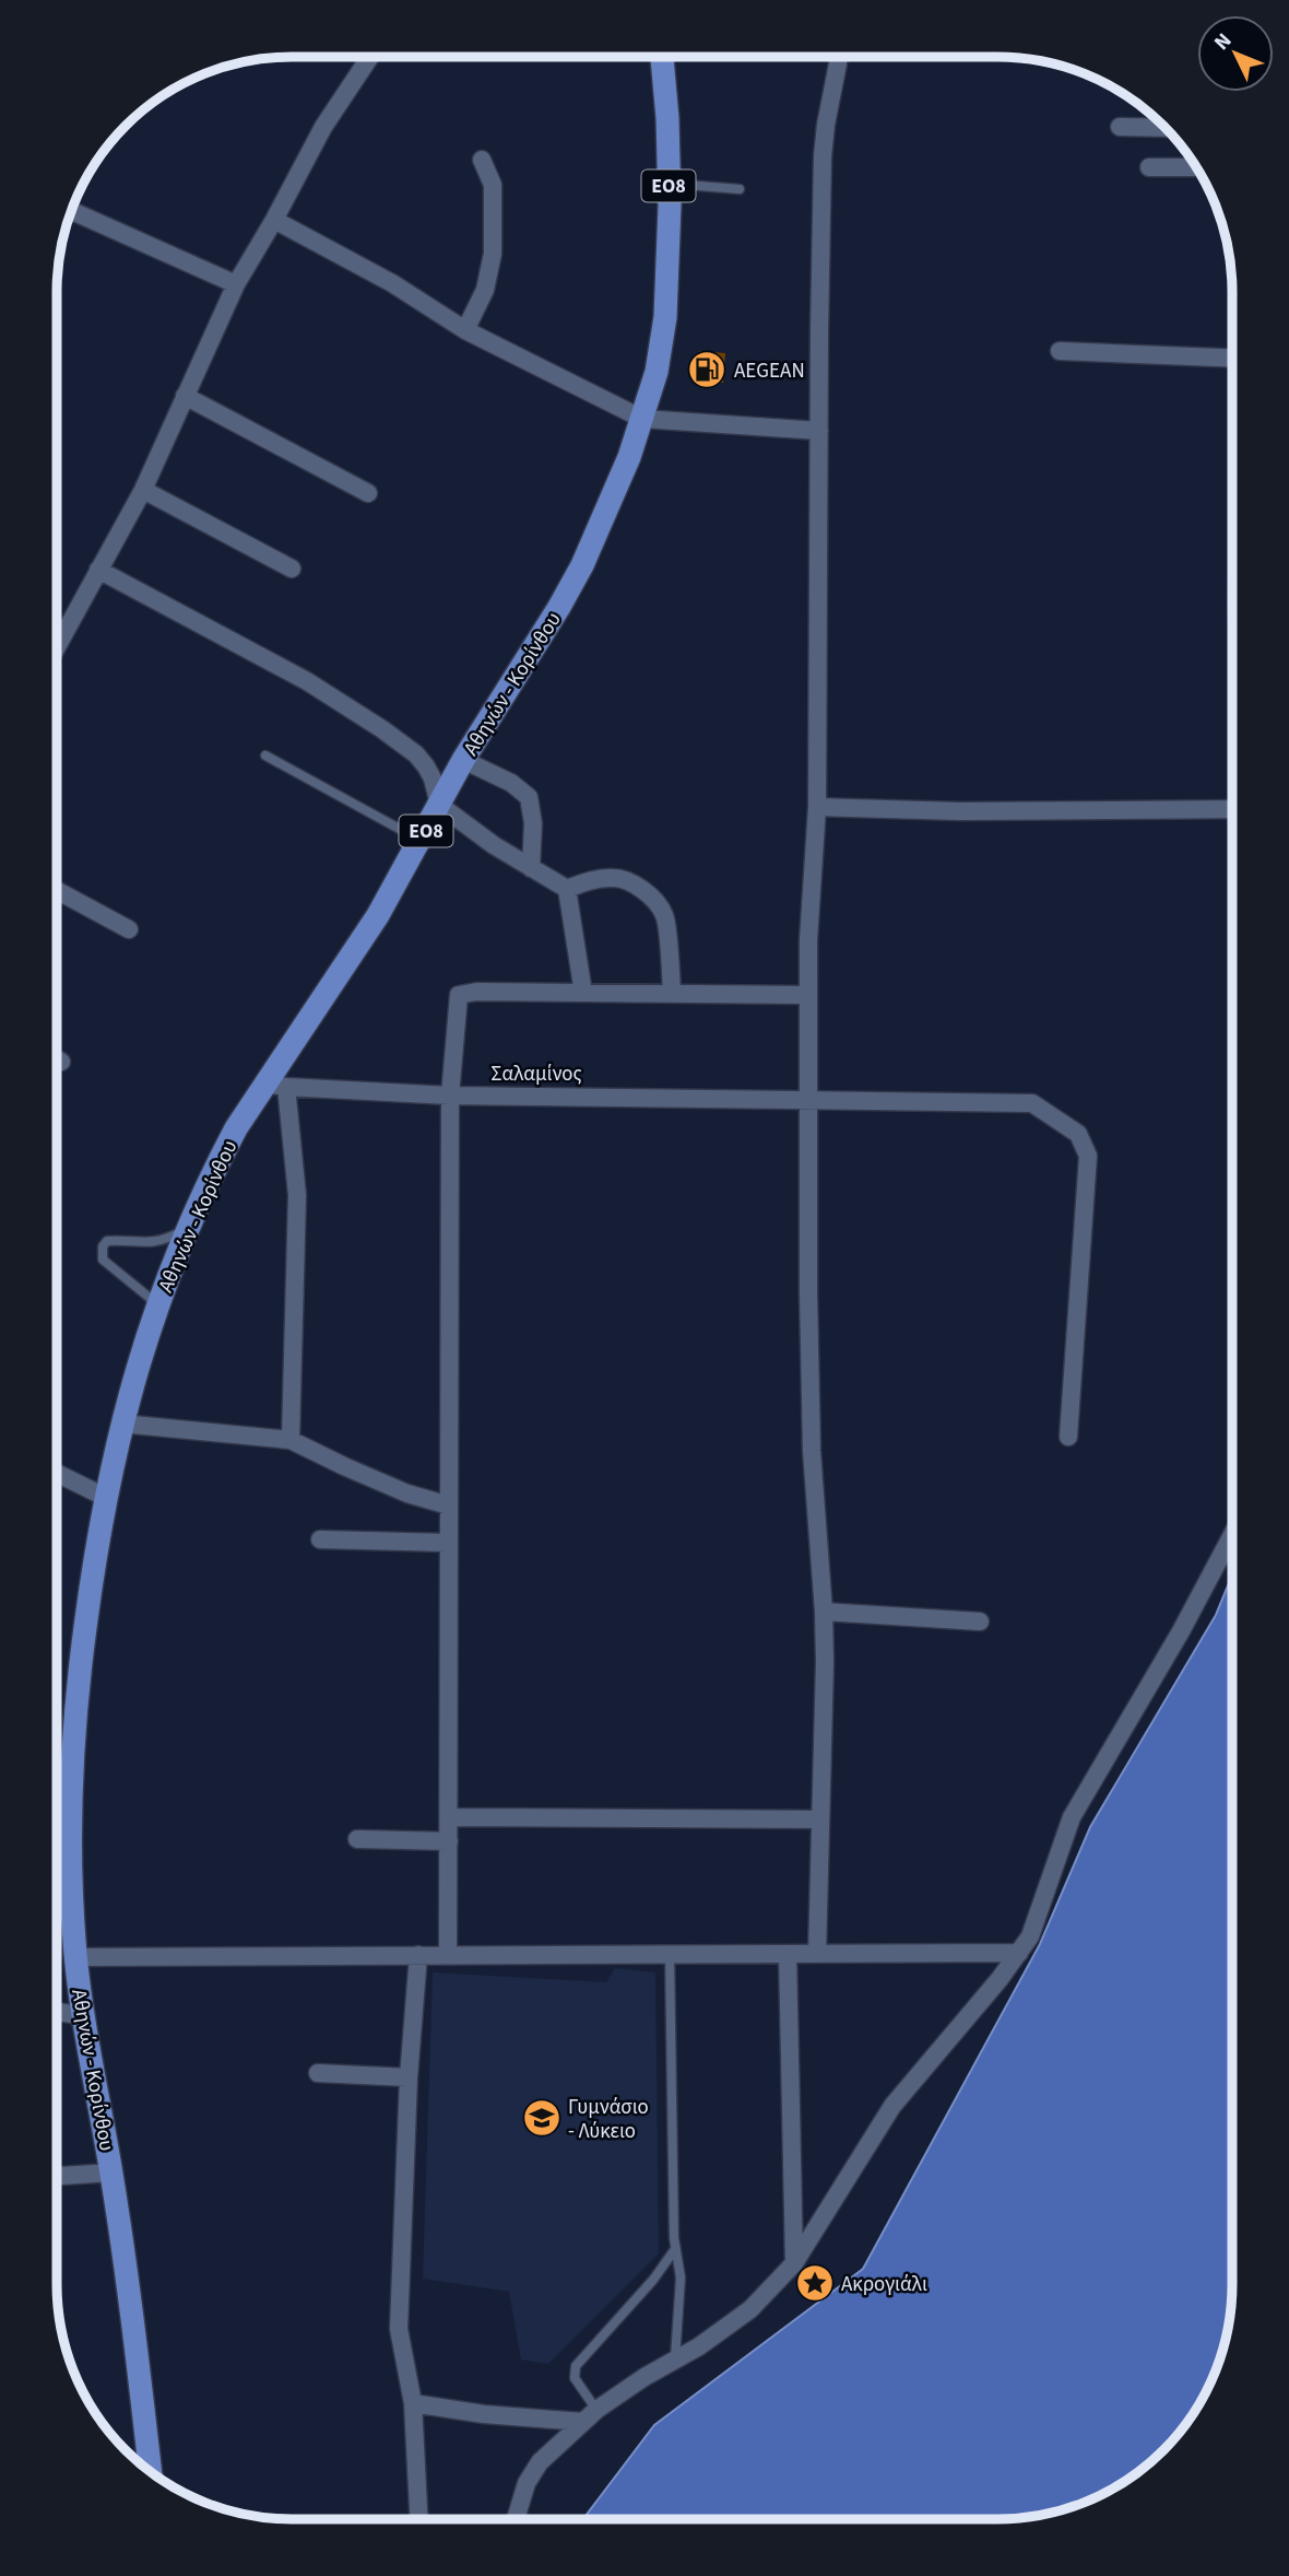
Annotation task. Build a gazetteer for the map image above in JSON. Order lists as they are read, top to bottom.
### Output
{
  "streets": {
    "main road": ["ΕΟ8", "Αθηνών - Κορίνθου"],
    "street": ["Σαλαμίνος"]
  },
  "crossings": [
    ["Αθηνών - Κορίνθου", "Σαλαμίνος"]
  ],
  "places": {
    "fuel station": ["AEGEAN"],
    "school or university": ["Γυμνάσιο - Λύκειο"],
    "place": ["Ακρογιάλι"]
  },
  "north": "top left"
}
